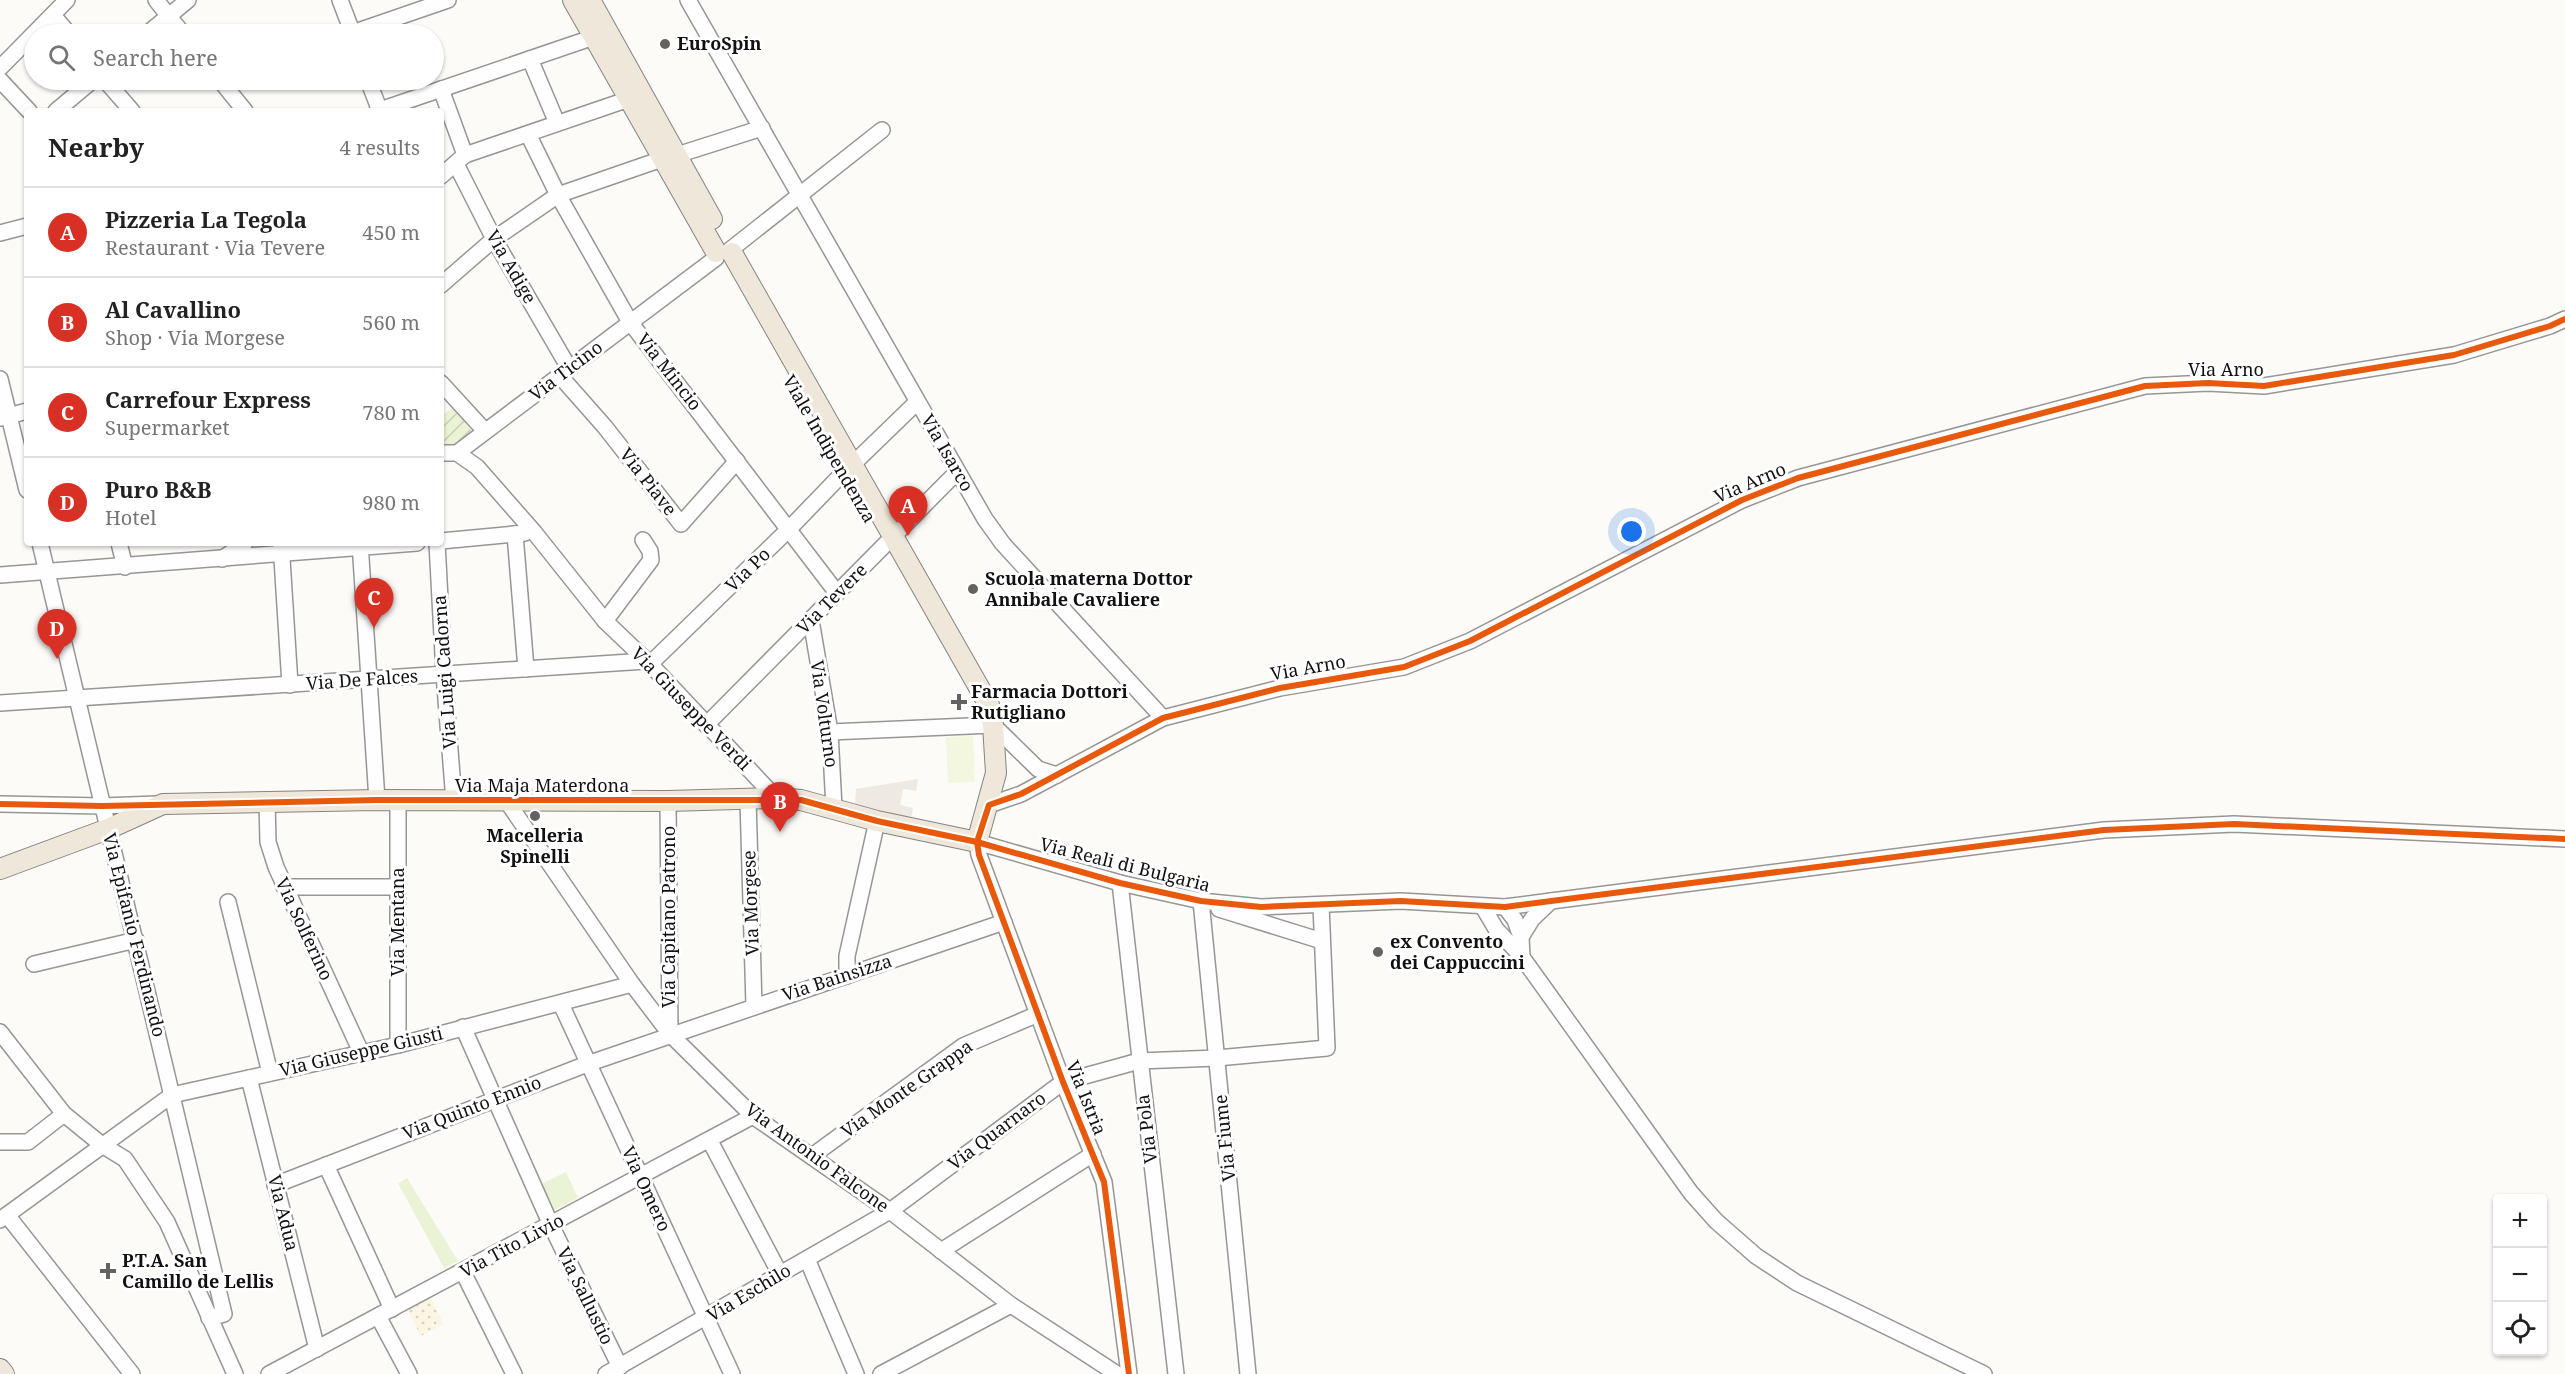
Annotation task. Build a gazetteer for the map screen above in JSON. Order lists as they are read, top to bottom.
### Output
{
  "streets": {
    "main road": ["Viale Indipendenza", "Via Maja Materdona"],
    "street": [
      "Via Adige",
      "Via Arno",
      "Via Ticino",
      "Via Mincio",
      "Via Isarco",
      "Via Piave",
      "Via Po",
      "Via Tevere",
      "Via Luigi Cadorna",
      "Via De Falces",
      "Via Giuseppe Verdi",
      "Via Volturno",
      "Via Reali di Bulgaria",
      "Via Morgese",
      "Via Capitano Patrono",
      "Via Mentana",
      "Via Solferino",
      "Via Epifanio Ferdinando",
      "Via Bainsizza",
      "Via Giuseppe Giusti",
      "Via Monte Grappa",
      "Via Istria",
      "Via Quinto Ennio",
      "Via Pola",
      "Via Quarnaro",
      "Via Fiume",
      "Via Antonio Falcone",
      "Via Omero",
      "Via Adua",
      "Via Tito Livio",
      "Via Eschilo",
      "Via Sallustio"
    ]
  },
  "crossings": [
    ["Via Adige", "Via Ticino"],
    ["Via Adige", "Via Piave"],
    ["Via Arno", "Viale Indipendenza"],
    ["Via Arno", "Via Isarco"],
    ["Via Ticino", "Via Mincio"],
    ["Via Ticino", "Viale Indipendenza"],
    ["Via Ticino", "Via Isarco"],
    ["Via Ticino", "Via Piave"],
    ["Via Ticino", "Via Giuseppe Verdi"],
    ["Via Mincio", "Via Piave"],
    ["Via Mincio", "Via Po"],
    ["Via Mincio", "Via Tevere"],
    ["Viale Indipendenza", "Via Po"],
    ["Viale Indipendenza", "Via Tevere"],
    ["Viale Indipendenza", "Via Maja Materdona"],
    ["Viale Indipendenza", "Via Reali di Bulgaria"],
    ["Viale Indipendenza", "Via Istria"],
    ["Via Isarco", "Via Po"],
    ["Via Isarco", "Via Tevere"],
    ["Via Po", "Via De Falces"],
    ["Via Po", "Via Giuseppe Verdi"],
    ["Via Tevere", "Via Giuseppe Verdi"],
    ["Via Tevere", "Via Volturno"],
    ["Via Luigi Cadorna", "Via De Falces"],
    ["Via Luigi Cadorna", "Via Maja Materdona"],
    ["Via De Falces", "Via Giuseppe Verdi"],
    ["Via De Falces", "Via Epifanio Ferdinando"],
    ["Via Giuseppe Verdi", "Via Maja Materdona"],
    ["Via Volturno", "Via Maja Materdona"],
    ["Via Maja Materdona", "Via Reali di Bulgaria"],
    ["Via Maja Materdona", "Via Morgese"],
    ["Via Maja Materdona", "Via Capitano Patrono"],
    ["Via Maja Materdona", "Via Mentana"],
    ["Via Maja Materdona", "Via Solferino"],
    ["Via Maja Materdona", "Via Epifanio Ferdinando"],
    ["Via Maja Materdona", "Via Istria"],
    ["Via Maja Materdona", "Via Antonio Falcone"],
    ["Via Reali di Bulgaria", "Via Istria"],
    ["Via Reali di Bulgaria", "Via Pola"],
    ["Via Reali di Bulgaria", "Via Quarnaro"],
    ["Via Reali di Bulgaria", "Via Fiume"],
    ["Via Morgese", "Via Bainsizza"],
    ["Via Capitano Patrono", "Via Bainsizza"],
    ["Via Capitano Patrono", "Via Quinto Ennio"],
    ["Via Capitano Patrono", "Via Antonio Falcone"],
    ["Via Mentana", "Via Giuseppe Giusti"],
    ["Via Solferino", "Via Giuseppe Giusti"],
    ["Via Epifanio Ferdinando", "Via Giuseppe Giusti"],
    ["Via Bainsizza", "Via Istria"],
    ["Via Bainsizza", "Via Quinto Ennio"],
    ["Via Bainsizza", "Via Antonio Falcone"],
    ["Via Giuseppe Giusti", "Via Antonio Falcone"],
    ["Via Giuseppe Giusti", "Via Omero"],
    ["Via Giuseppe Giusti", "Via Adua"],
    ["Via Giuseppe Giusti", "Via Sallustio"],
    ["Via Monte Grappa", "Via Istria"],
    ["Via Monte Grappa", "Via Antonio Falcone"],
    ["Via Istria", "Via Quarnaro"],
    ["Via Quinto Ennio", "Via Antonio Falcone"],
    ["Via Quinto Ennio", "Via Omero"],
    ["Via Quinto Ennio", "Via Adua"],
    ["Via Quinto Ennio", "Via Sallustio"],
    ["Via Pola", "Via Quarnaro"],
    ["Via Quarnaro", "Via Fiume"],
    ["Via Quarnaro", "Via Antonio Falcone"],
    ["Via Quarnaro", "Via Eschilo"],
    ["Via Antonio Falcone", "Via Tito Livio"],
    ["Via Antonio Falcone", "Via Eschilo"],
    ["Via Omero", "Via Tito Livio"],
    ["Via Omero", "Via Eschilo"],
    ["Via Adua", "Via Tito Livio"],
    ["Via Tito Livio", "Via Sallustio"],
    ["Via Eschilo", "Via Sallustio"]
  ],
  "places": {
    "other": [
      "EuroSpin",
      "Scuola materna Dottor Annibale Cavaliere",
      "Macelleria Spinelli",
      "ex Convento dei Cappuccini"
    ],
    "health": ["Farmacia Dottori Rutigliano", "P.T.A. San Camillo de Lellis"]
  },
  "page": {
    "search": "Search here",
    "heading": ["Nearby", "4 results"],
    "list": [
      {
        "mark": "A",
        "name": "Pizzeria La Tegola",
        "note": "Restaurant · Via Tevere",
        "value": "450 m"
      },
      {
        "mark": "B",
        "name": "Al Cavallino",
        "note": "Shop · Via Morgese",
        "value": "560 m"
      },
      {
        "mark": "C",
        "name": "Carrefour Express",
        "note": "Supermarket",
        "value": "780 m"
      },
      {
        "mark": "D",
        "name": "Puro B&B",
        "note": "Hotel",
        "value": "980 m"
      }
    ],
    "pins": [
      "A",
      "C",
      "D",
      "B"
    ],
    "map_buttons": ["+", "−"]
  }
}
